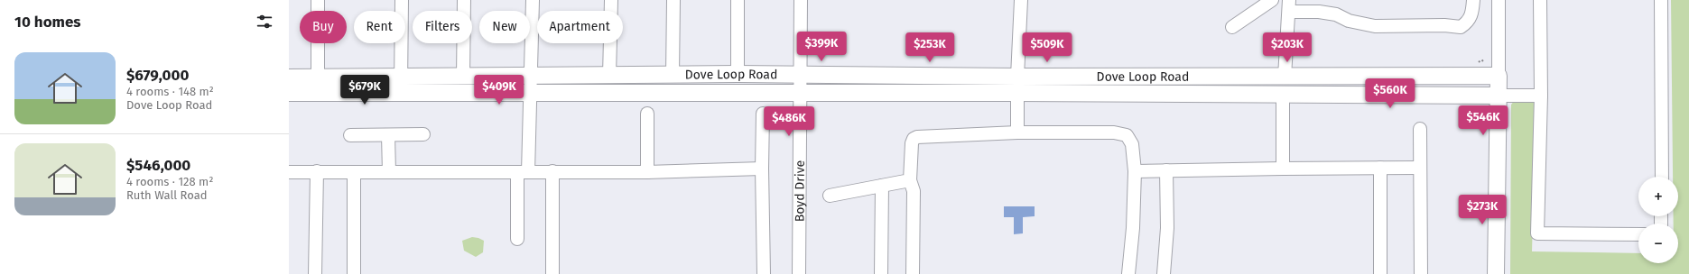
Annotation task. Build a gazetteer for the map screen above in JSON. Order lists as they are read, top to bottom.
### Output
{
  "streets": {
    "main road": ["Dove Loop Road"],
    "street": ["Boyd Drive"]
  },
  "crossings": [
    ["Dove Loop Road", "Boyd Drive"]
  ],
  "page": {
    "heading": "10 homes",
    "chip": [
      "Buy",
      "Rent",
      "Filters",
      "New",
      "Apartment"
    ],
    "price": [
      "$399K",
      "$253K",
      "$509K",
      "$203K",
      "$679K",
      "$409K",
      "$560K",
      "$546K",
      "$486K",
      "$273K"
    ],
    "list": [
      {
        "name": "$679,000",
        "note": "4 rooms · 148 m² · Dove Loop Road"
      },
      {
        "name": "$546,000",
        "note": "4 rooms · 128 m² · Ruth Wall Road"
      }
    ],
    "map_buttons": ["+", "−"]
  }
}
